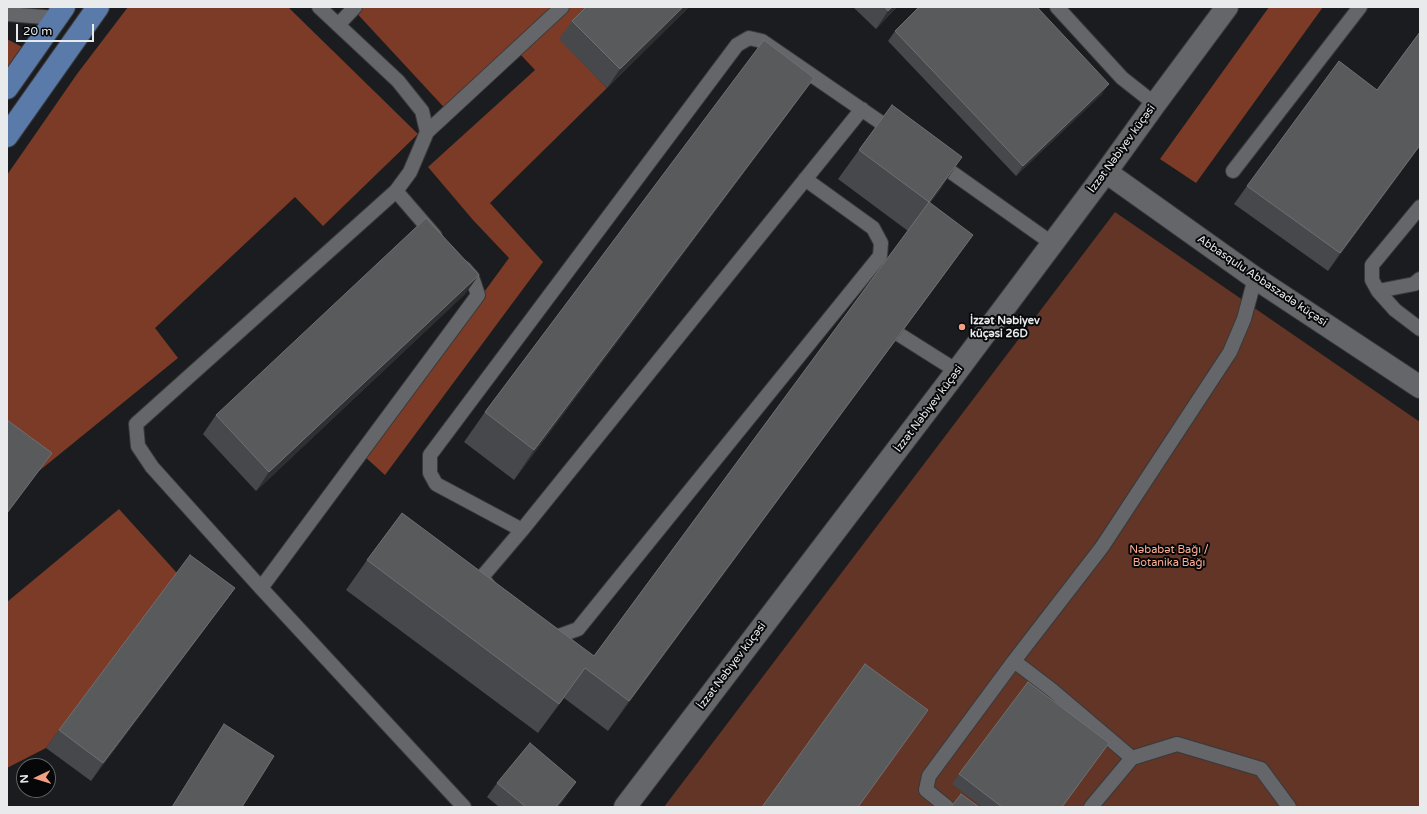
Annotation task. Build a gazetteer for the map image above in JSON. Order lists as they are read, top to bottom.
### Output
{
  "streets": {
    "main road": ["İzzət Nəbiyev küçəsi", "Abbasqulu Abbaszadə küçəsi"]
  },
  "crossings": [
    ["İzzət Nəbiyev küçəsi", "Abbasqulu Abbaszadə küçəsi"]
  ],
  "parks": ["Nəbabət Bağı / Botanika Bağı"],
  "places": ["İzzət Nəbiyev küçəsi 26D"],
  "scale_bar": "20 m",
  "north": "left"
}
